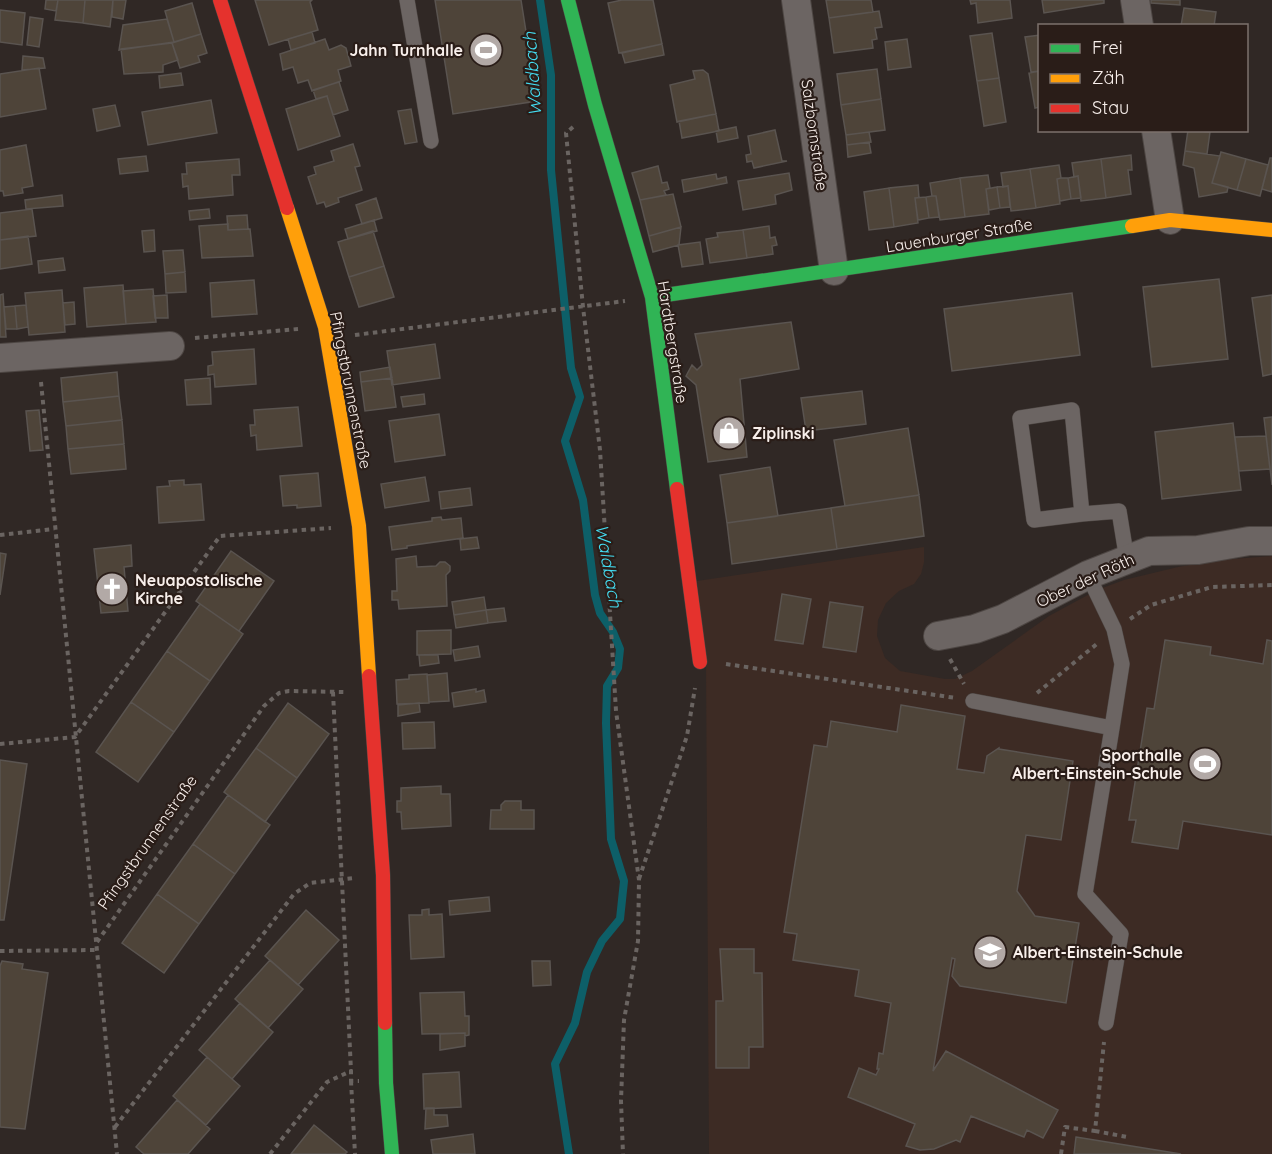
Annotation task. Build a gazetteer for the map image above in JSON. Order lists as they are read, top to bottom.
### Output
{
  "streets": {
    "street": [
      "Salzbornstraße",
      "Lauenburger Straße",
      "Hardtbergstraße",
      "Pfingstbrunnenstraße",
      "Ober der Röth"
    ]
  },
  "crossings": [
    ["Salzbornstraße", "Lauenburger Straße"],
    ["Lauenburger Straße", "Hardtbergstraße"]
  ],
  "water": ["Waldbach"],
  "places": {
    "sports": ["Jahn Turnhalle", "Sporthalle Albert-Einstein-Schule"],
    "shop": ["Ziplinski"],
    "church": ["Neuapostolische Kirche"],
    "school or university": ["Albert-Einstein-Schule"]
  },
  "legend": ["Frei", "Zäh", "Stau"]
}
